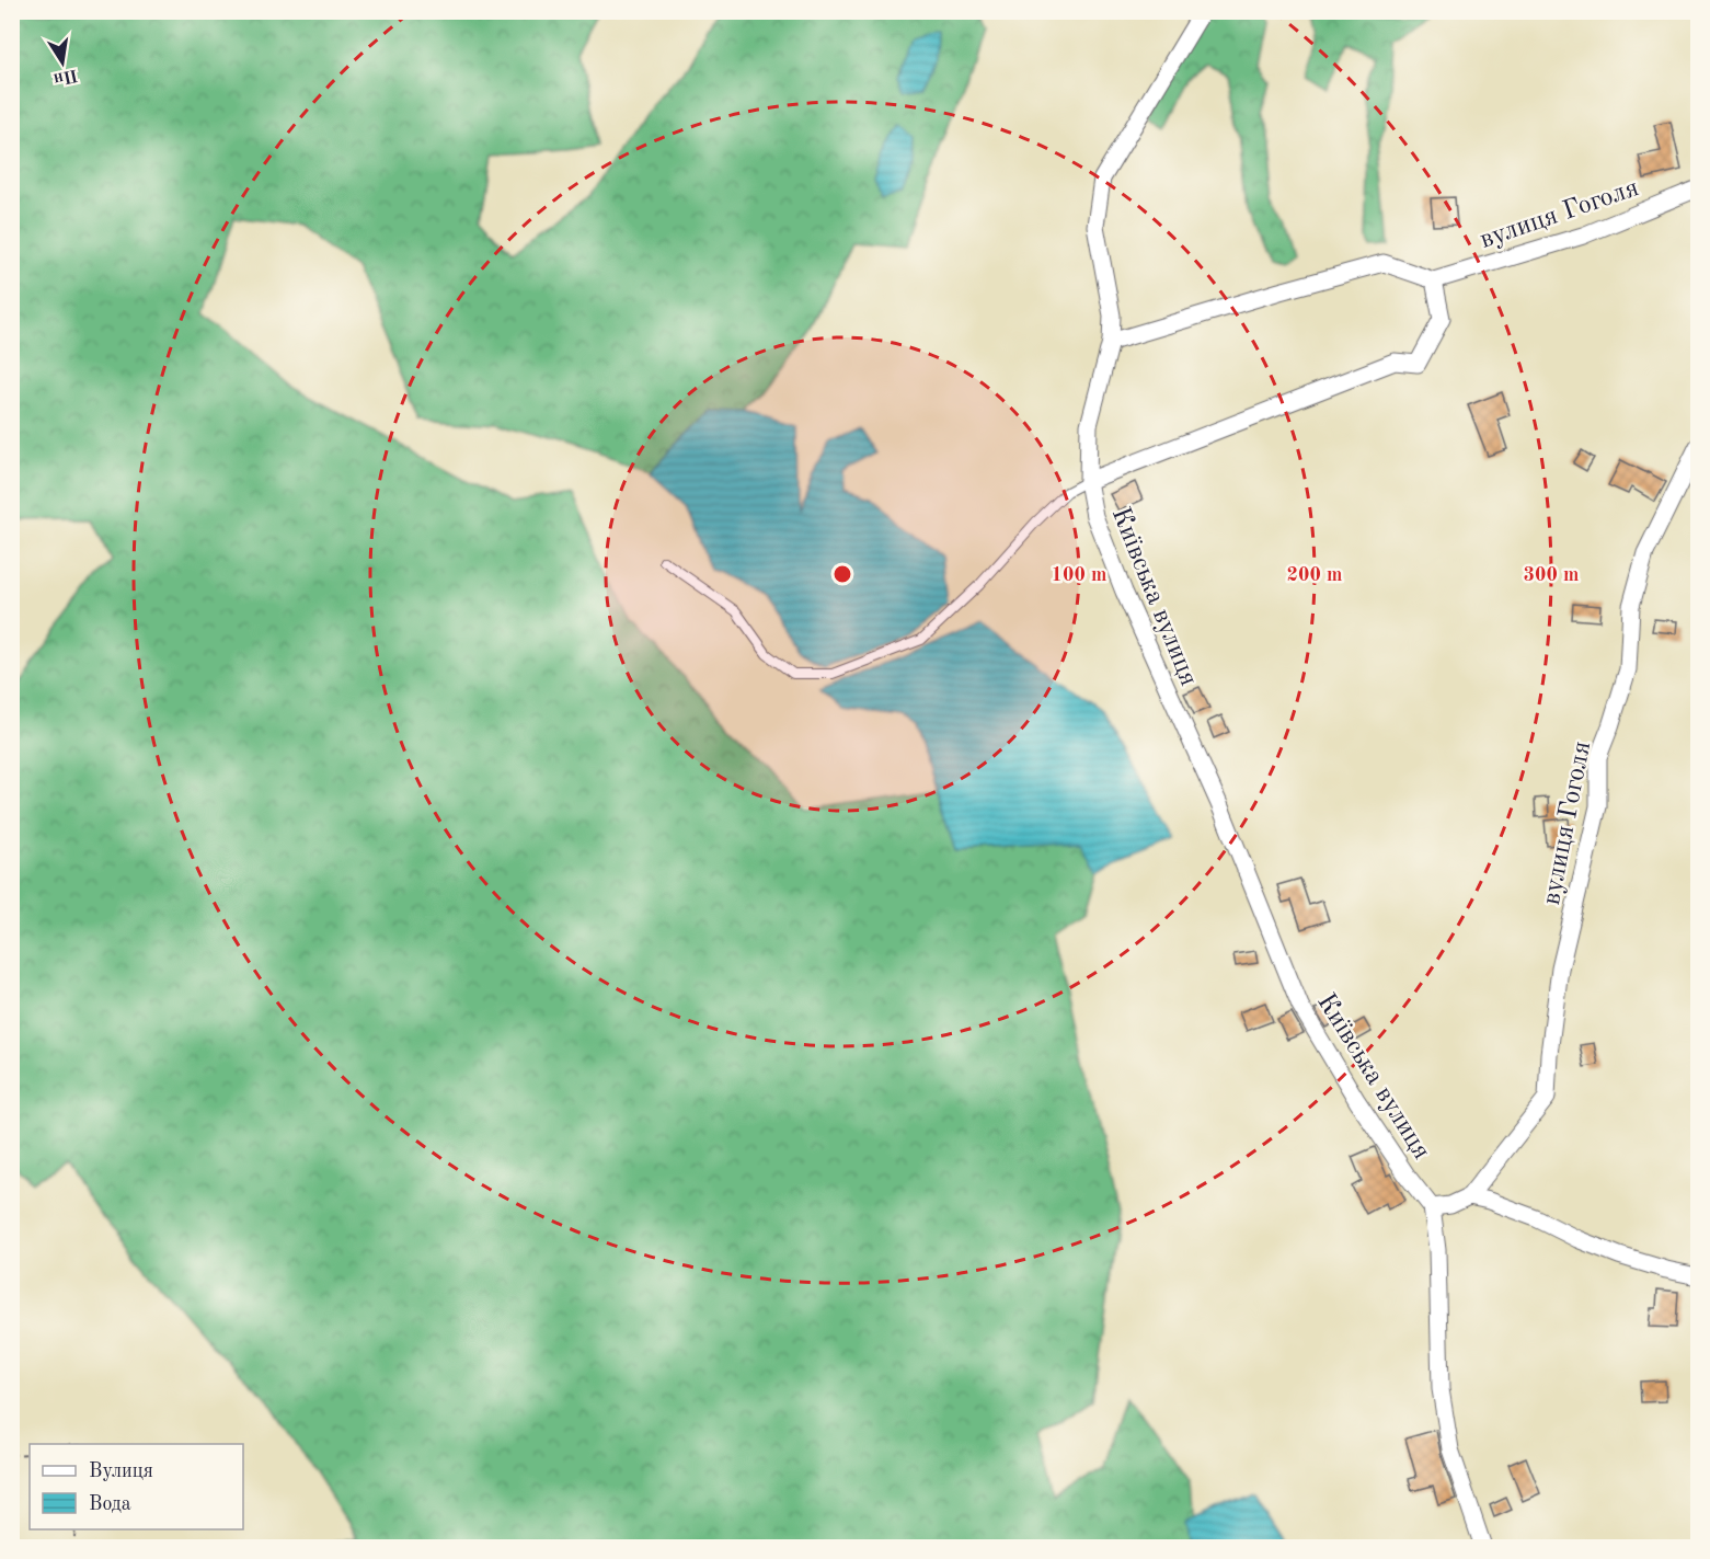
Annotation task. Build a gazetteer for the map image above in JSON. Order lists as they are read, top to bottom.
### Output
{
  "streets": {
    "street": ["вулиця Гоголя", "Київська вулиця"]
  },
  "legend": ["Вулиця", "Вода"],
  "north": "bottom",
  "rings": ["100 m", "200 m", "300 m"]
}
